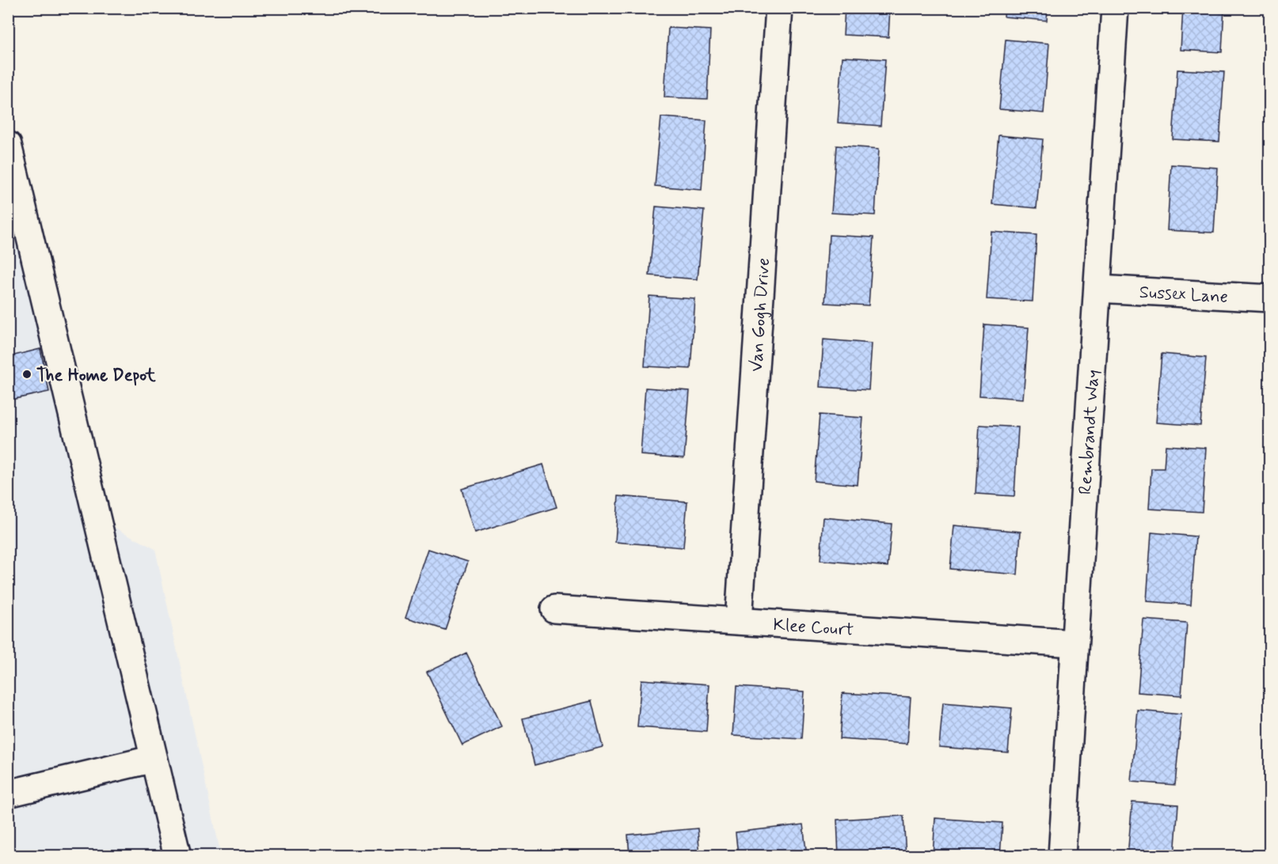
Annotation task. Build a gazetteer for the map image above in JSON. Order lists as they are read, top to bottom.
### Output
{
  "streets": {
    "street": [
      "Sussex Lane",
      "Van Gogh Drive",
      "Rembrandt Way",
      "Klee Court"
    ]
  },
  "crossings": [
    ["Sussex Lane", "Rembrandt Way"],
    ["Van Gogh Drive", "Klee Court"],
    ["Rembrandt Way", "Klee Court"]
  ],
  "places": ["The Home Depot"]
}
